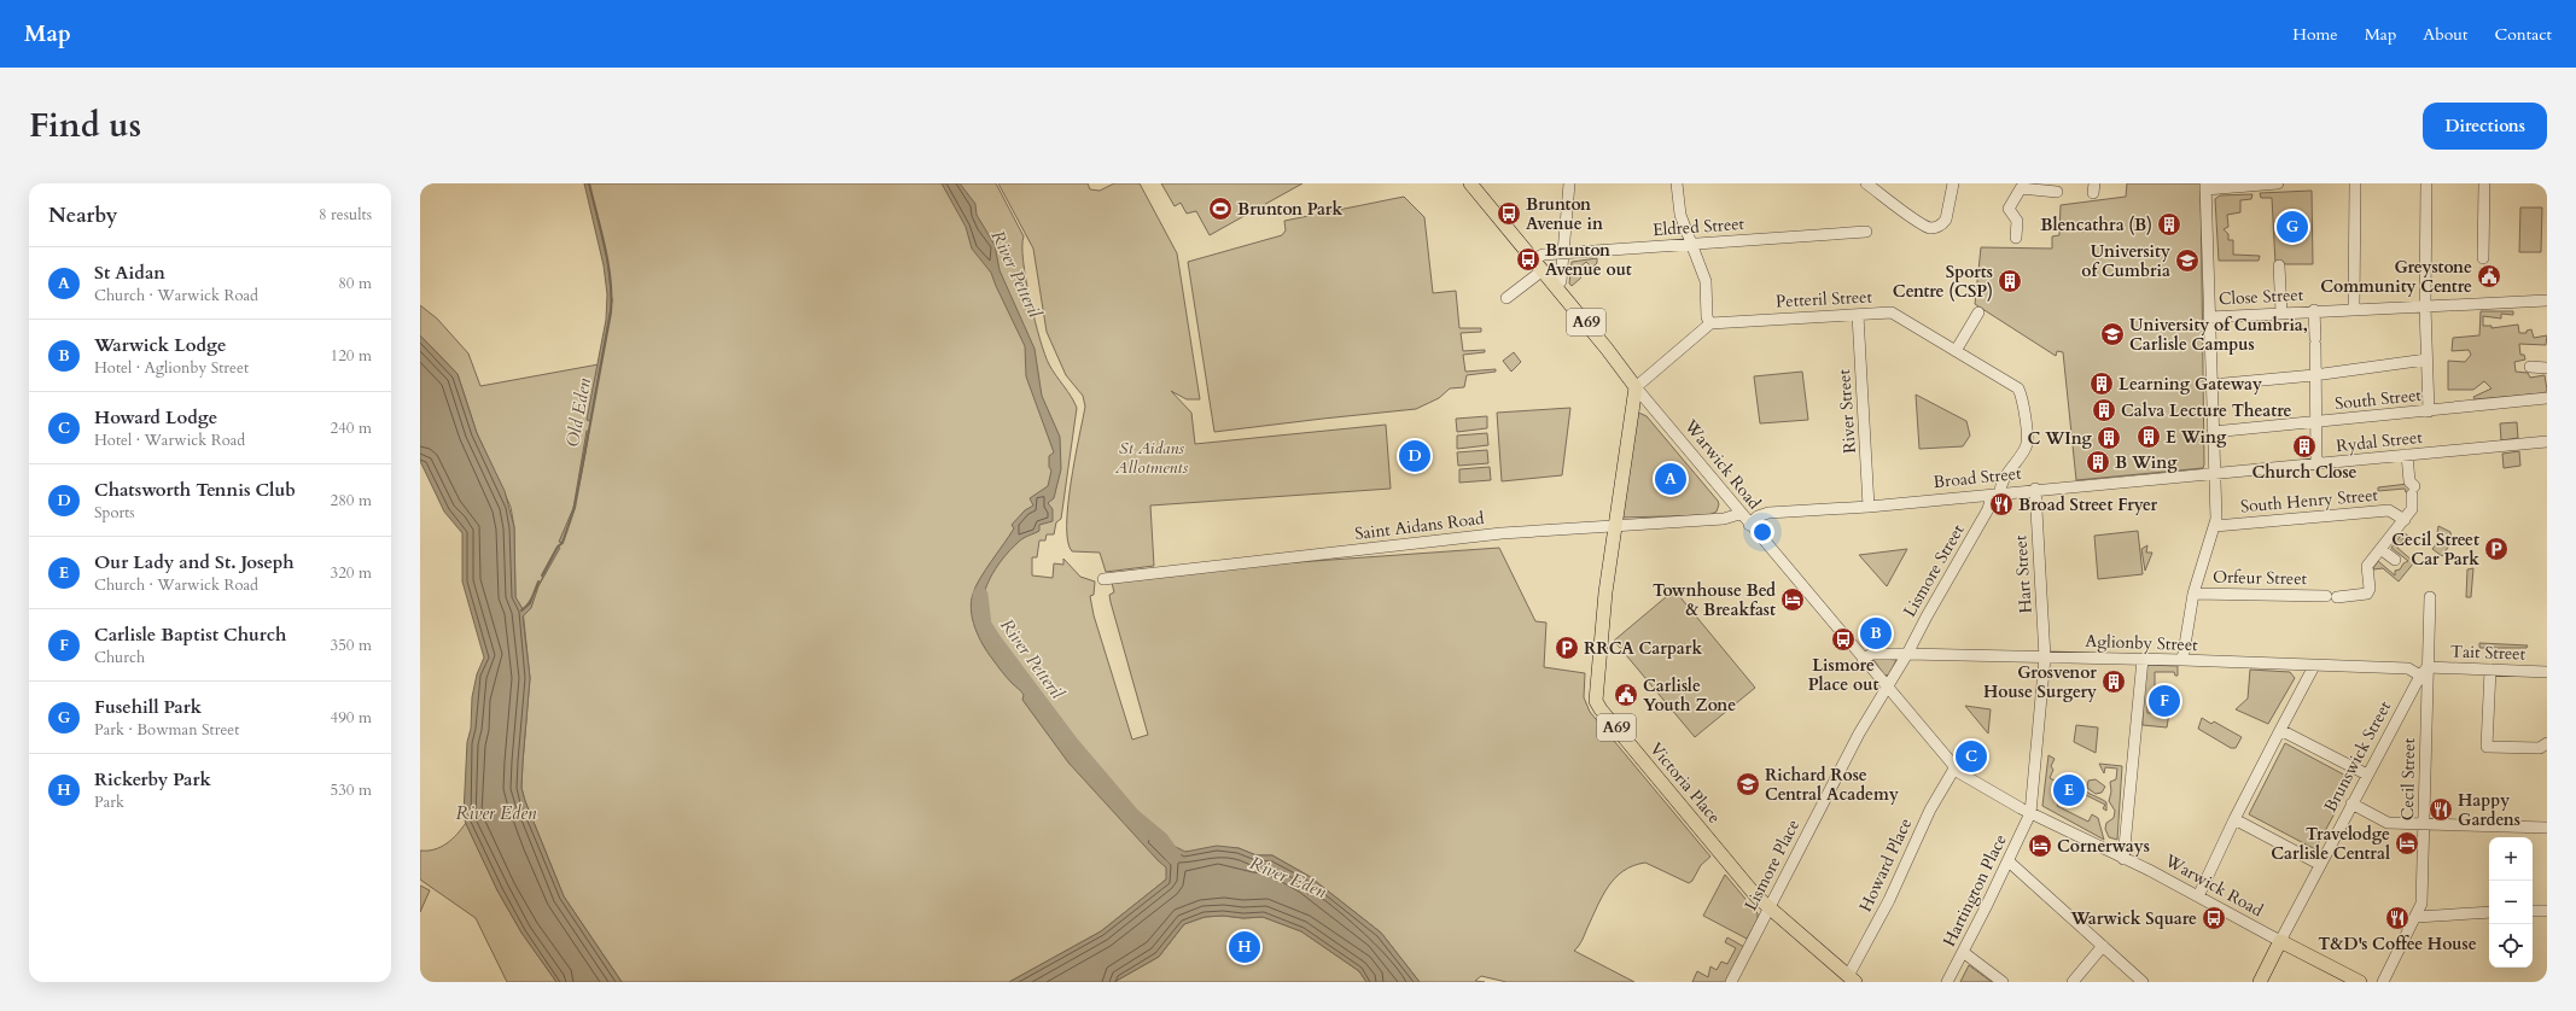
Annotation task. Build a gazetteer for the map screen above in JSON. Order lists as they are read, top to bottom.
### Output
{
  "streets": {
    "main road": ["A69", "Warwick Road", "Victoria Place"],
    "street": [
      "Eldred Street",
      "Close Street",
      "Petteril Street",
      "South Street",
      "River Street",
      "Rydal Street",
      "Broad Street",
      "South Henry Street",
      "Saint Aidans Road",
      "Lismore Street",
      "Hart Street",
      "Orfeur Street",
      "Aglionby Street",
      "Tait Street",
      "Brunswick Street",
      "Cecil Street",
      "Lismore Place",
      "Howard Place",
      "Hartington Place"
    ]
  },
  "crossings": [
    ["Eldred Street", "Warwick Road"],
    ["Petteril Street", "River Street"],
    ["Petteril Street", "Broad Street"],
    ["Petteril Street", "Lismore Street"],
    ["River Street", "Broad Street"],
    ["Rydal Street", "Broad Street"],
    ["Warwick Road", "Broad Street"],
    ["Warwick Road", "Saint Aidans Road"],
    ["Warwick Road", "Lismore Street"],
    ["Warwick Road", "Hart Street"],
    ["Warwick Road", "Aglionby Street"],
    ["Warwick Road", "Brunswick Street"],
    ["Warwick Road", "Victoria Place"],
    ["Warwick Road", "Lismore Place"],
    ["Warwick Road", "Howard Place"],
    ["Warwick Road", "Hartington Place"],
    ["Broad Street", "Lismore Street"],
    ["Broad Street", "Hart Street"],
    ["Saint Aidans Road", "Victoria Place"],
    ["Lismore Street", "Aglionby Street"],
    ["Lismore Street", "Lismore Place"],
    ["Hart Street", "Aglionby Street"],
    ["Hart Street", "Hartington Place"],
    ["Aglionby Street", "Brunswick Street"],
    ["Tait Street", "Brunswick Street"],
    ["Tait Street", "Cecil Street"],
    ["Brunswick Street", "Cecil Street"],
    ["Victoria Place", "Lismore Place"],
    ["Victoria Place", "Howard Place"]
  ],
  "water": ["River Petteril", "Old Eden", "River Eden"],
  "parks": ["St Aidans Allotments"],
  "places": {
    "sports": ["Brunton Park"],
    "bus stop": [
      "Brunton Avenue in",
      "Brunton Avenue out",
      "Lismore Place out",
      "Warwick Square"
    ],
    "building": [
      "Blencathra (B)",
      "Sports Centre (CSP)",
      "Learning Gateway",
      "Calva Lecture Theatre",
      "E Wing",
      "C WIng",
      "Church Close",
      "B Wing",
      "Grosvenor House Surgery"
    ],
    "school or university": ["University of Cumbria", "University of Cumbria, Carlisle Campus", "Richard Rose Central Academy"],
    "public building": ["Greystone Community Centre", "Carlisle Youth Zone"],
    "restaurant": ["Broad Street Fryer", "Happy Gardens", "T&D's Coffee House"],
    "parking": ["Cecil Street Car Park", "RRCA Carpark"],
    "hotel": ["Townhouse Bed & Breakfast", "Travelodge Carlisle Central", "Cornerways"]
  },
  "page": {
    "header": "Map",
    "nav": [
      "Home",
      "Map",
      "About",
      "Contact"
    ],
    "title": "Find us",
    "buttons": "Directions",
    "heading": ["Nearby", "8 results"],
    "pins": [
      "G",
      "D",
      "A",
      "B",
      "F",
      "C",
      "E",
      "H"
    ],
    "list": [
      {
        "mark": "A",
        "name": "St Aidan",
        "note": "Church · Warwick Road",
        "value": "80 m"
      },
      {
        "mark": "B",
        "name": "Warwick Lodge",
        "note": "Hotel · Aglionby Street",
        "value": "120 m"
      },
      {
        "mark": "C",
        "name": "Howard Lodge",
        "note": "Hotel · Warwick Road",
        "value": "240 m"
      },
      {
        "mark": "D",
        "name": "Chatsworth Tennis Club",
        "note": "Sports",
        "value": "280 m"
      },
      {
        "mark": "E",
        "name": "Our Lady and St. Joseph",
        "note": "Church · Warwick Road",
        "value": "320 m"
      },
      {
        "mark": "F",
        "name": "Carlisle Baptist Church",
        "note": "Church",
        "value": "350 m"
      },
      {
        "mark": "G",
        "name": "Fusehill Park",
        "note": "Park · Bowman Street",
        "value": "490 m"
      },
      {
        "mark": "H",
        "name": "Rickerby Park",
        "note": "Park",
        "value": "530 m"
      }
    ],
    "map_buttons": ["+", "−"]
  }
}
